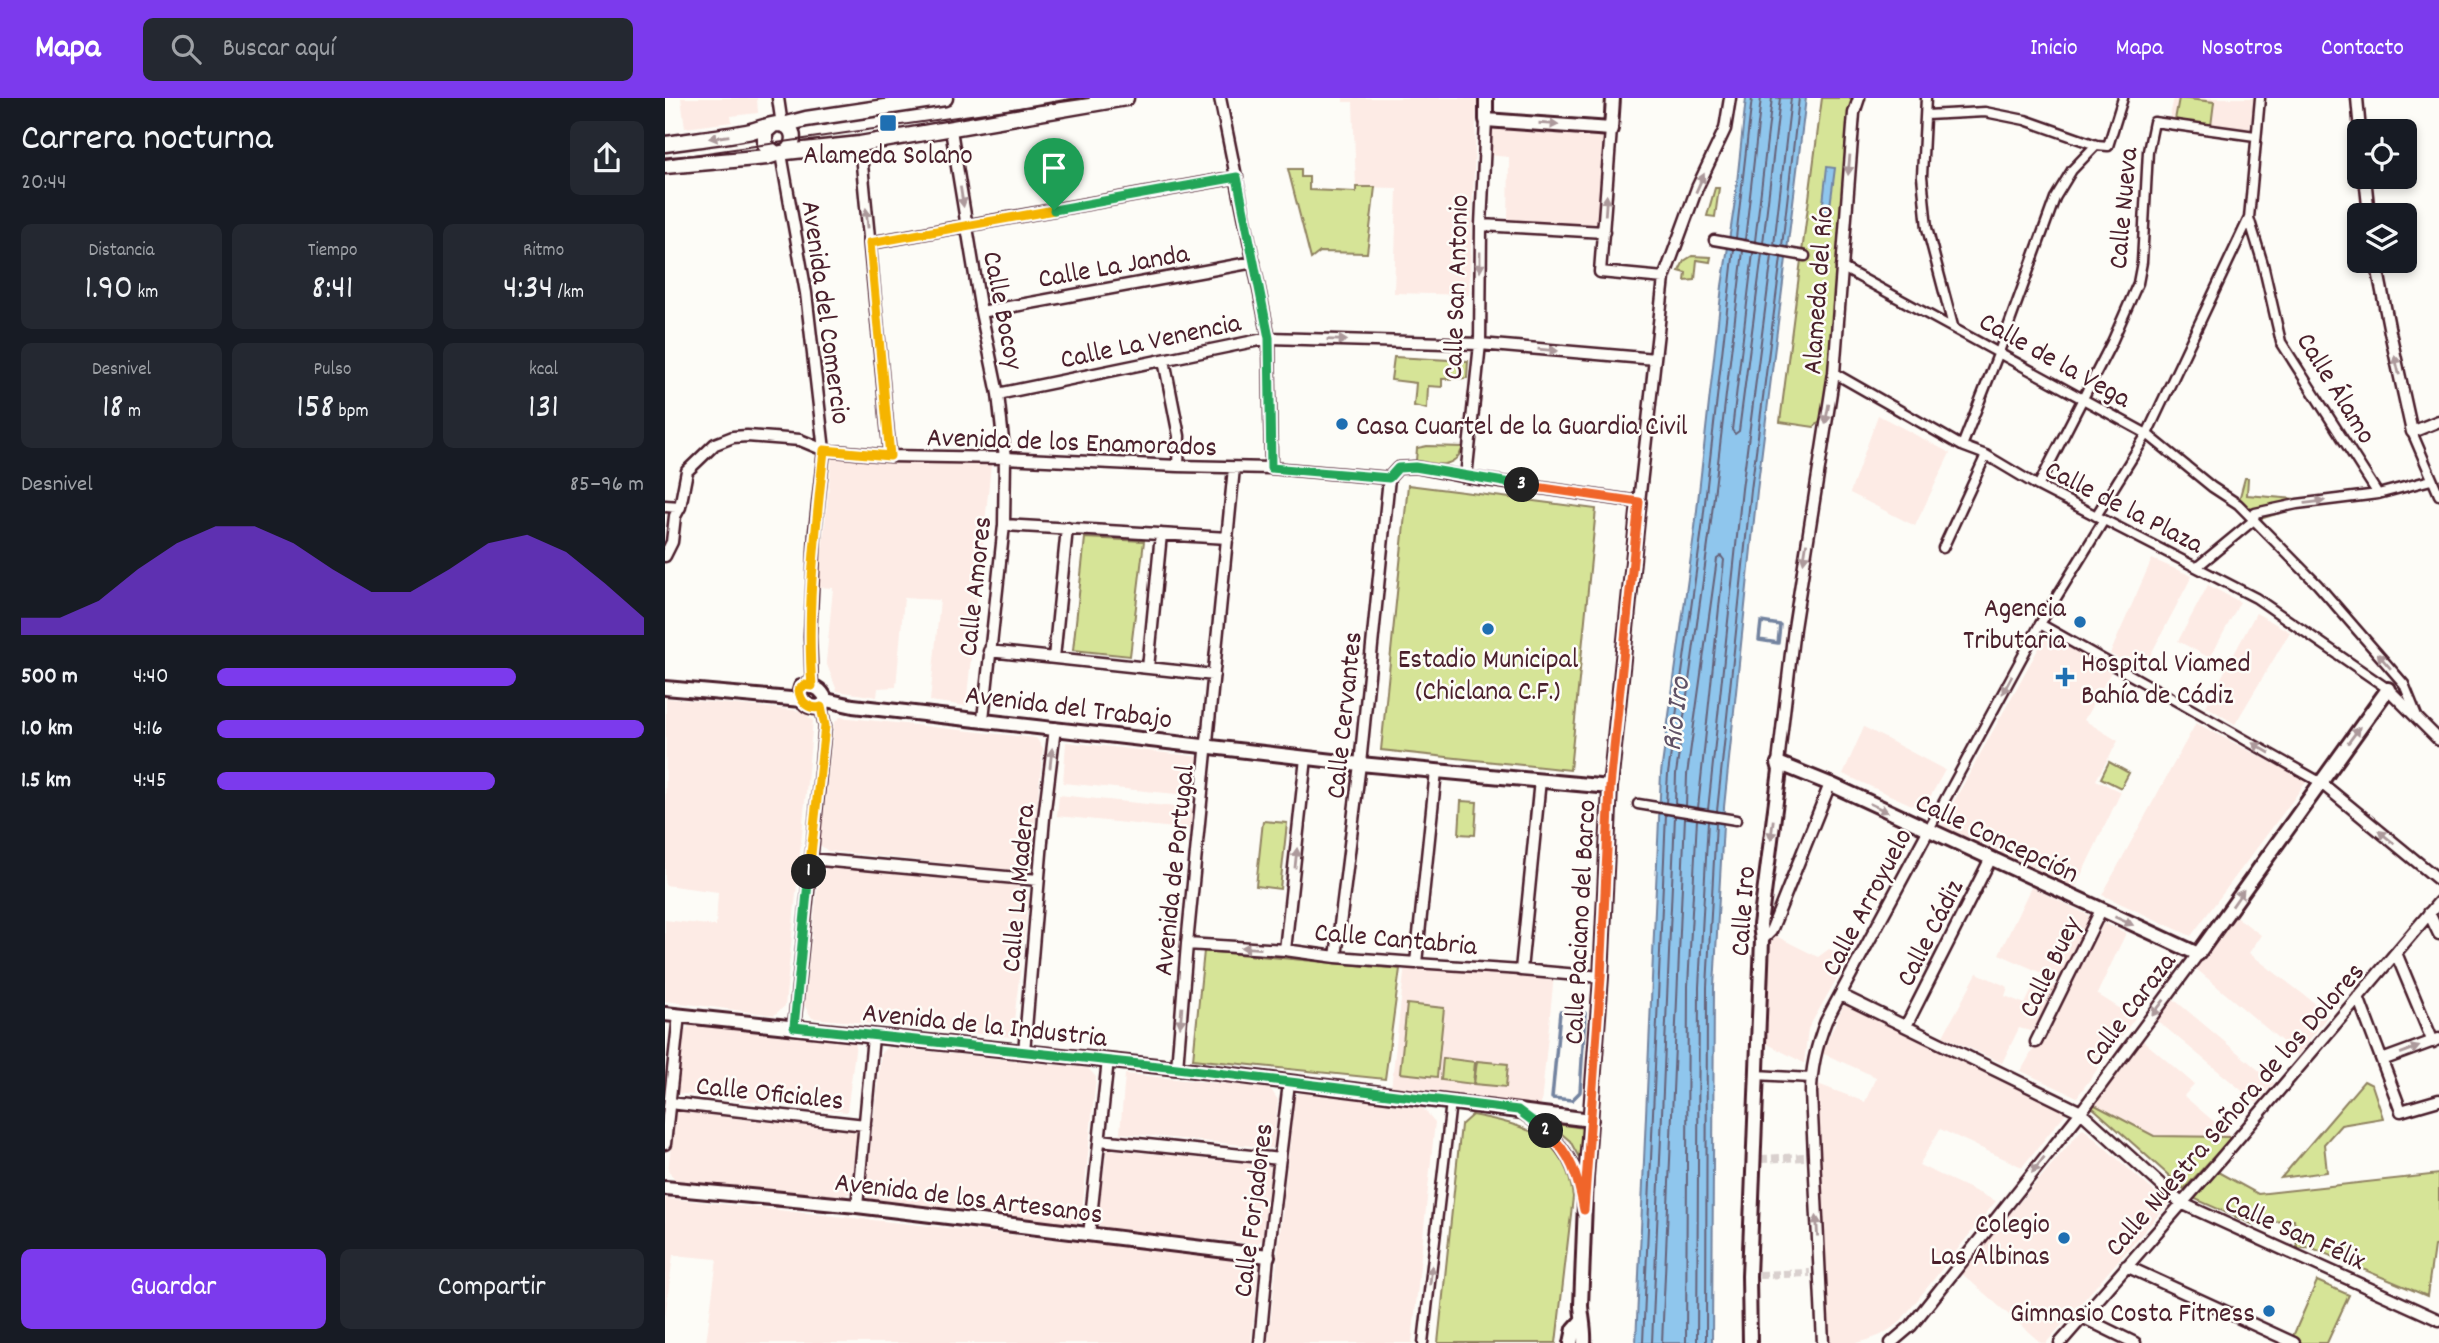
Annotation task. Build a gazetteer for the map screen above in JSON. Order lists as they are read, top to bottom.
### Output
{
  "streets": {
    "street": [
      "Calle Nueva",
      "Calle La Janda",
      "Calle San Antonio",
      "Alameda del Río",
      "Calle Bocoy",
      "Avenida del Comercio",
      "Calle La Venencia",
      "Calle de la Vega",
      "Calle Álamo",
      "Avenida de los Enamorados",
      "Calle de la Plaza",
      "Calle Amores",
      "Avenida del Trabajo",
      "Calle Cervantes",
      "Calle Concepción",
      "Avenida de Portugal",
      "Calle La Madera",
      "Calle Arroyuelo",
      "Calle Iro",
      "Calle Paciano del Barco",
      "Calle Cádiz",
      "Calle Cantabria",
      "Calle Buey",
      "Calle Caraza",
      "Avenida de la Industria",
      "Calle Oficiales",
      "Calle Nuestra Señora de los Dolores",
      "Avenida de los Artesanos",
      "Calle Forjadores",
      "Calle San Félix"
    ]
  },
  "crossings": [
    ["Calle Nueva", "Calle de la Vega"],
    ["Calle Nueva", "Calle de la Plaza"],
    ["Calle La Janda", "Calle Bocoy"],
    ["Calle San Antonio", "Calle La Venencia"],
    ["Alameda del Río", "Calle de la Vega"],
    ["Alameda del Río", "Calle de la Plaza"],
    ["Alameda del Río", "Calle Iro"],
    ["Calle Bocoy", "Calle La Venencia"],
    ["Calle Bocoy", "Avenida de los Enamorados"],
    ["Calle Bocoy", "Calle Amores"],
    ["Avenida del Comercio", "Avenida de los Enamorados"],
    ["Calle La Venencia", "Calle Paciano del Barco"],
    ["Calle de la Vega", "Calle Arroyuelo"],
    ["Calle Álamo", "Calle Arroyuelo"],
    ["Avenida de los Enamorados", "Calle Amores"],
    ["Avenida de los Enamorados", "Calle Cervantes"],
    ["Avenida de los Enamorados", "Avenida de Portugal"],
    ["Calle de la Plaza", "Calle Arroyuelo"],
    ["Calle de la Plaza", "Calle Caraza"],
    ["Calle Amores", "Avenida del Trabajo"],
    ["Avenida del Trabajo", "Calle Cervantes"],
    ["Avenida del Trabajo", "Avenida de Portugal"],
    ["Avenida del Trabajo", "Calle La Madera"],
    ["Avenida del Trabajo", "Calle Paciano del Barco"],
    ["Calle Cervantes", "Calle Cantabria"],
    ["Calle Concepción", "Calle Arroyuelo"],
    ["Calle Concepción", "Calle Iro"],
    ["Calle Concepción", "Calle Cádiz"],
    ["Calle Concepción", "Calle Buey"],
    ["Calle Concepción", "Calle Caraza"],
    ["Avenida de Portugal", "Calle Cantabria"],
    ["Avenida de Portugal", "Avenida de la Industria"],
    ["Calle La Madera", "Avenida de la Industria"],
    ["Calle Arroyuelo", "Calle San Félix"],
    ["Calle Paciano del Barco", "Calle Cantabria"],
    ["Calle Paciano del Barco", "Avenida de la Industria"],
    ["Calle Cádiz", "Calle San Félix"],
    ["Calle Caraza", "Calle San Félix"],
    ["Avenida de la Industria", "Calle Forjadores"],
    ["Calle Nuestra Señora de los Dolores", "Calle San Félix"],
    ["Avenida de los Artesanos", "Calle Forjadores"]
  ],
  "one_way": [
    "Calle La Venencia",
    "Calle Concepción",
    "Calle La Madera",
    "Calle Iro"
  ],
  "water": ["Rio Iro"],
  "places": {
    "transit": ["Alameda Solano"],
    "other": [
      "Casa Cuartel de la Guardia Civil",
      "Agencia Tributaria",
      "Estadio Municipal (Chiclana C.F.)",
      "Colegio Las Albinas",
      "Gimnasio Costa Fitness"
    ],
    "health": ["Hospital Viamed Bahía de Cádiz"]
  },
  "page": {
    "header": "Mapa",
    "search": "Buscar aquí",
    "nav": [
      "Inicio",
      "Mapa",
      "Nosotros",
      "Contacto"
    ],
    "heading": ["Carrera nocturna", "20:44"],
    "stats": [
      ["Distancia", "1.90 km"],
      ["Tiempo", "8:41"],
      ["Ritmo", "4:34 /km"],
      ["Desnivel", "18 m"],
      ["Pulso", "158 bpm"],
      ["kcal", "131"]
    ],
    "chart": ["Desnivel", "85–96 m"],
    "pins": ["3", "1", "2"],
    "list": [
      {
        "name": "500 m",
        "note": "4:40"
      },
      {
        "name": "1.0 km",
        "note": "4:16"
      },
      {
        "name": "1.5 km",
        "note": "4:45"
      }
    ],
    "buttons": ["Guardar", "Compartir"]
  }
}
